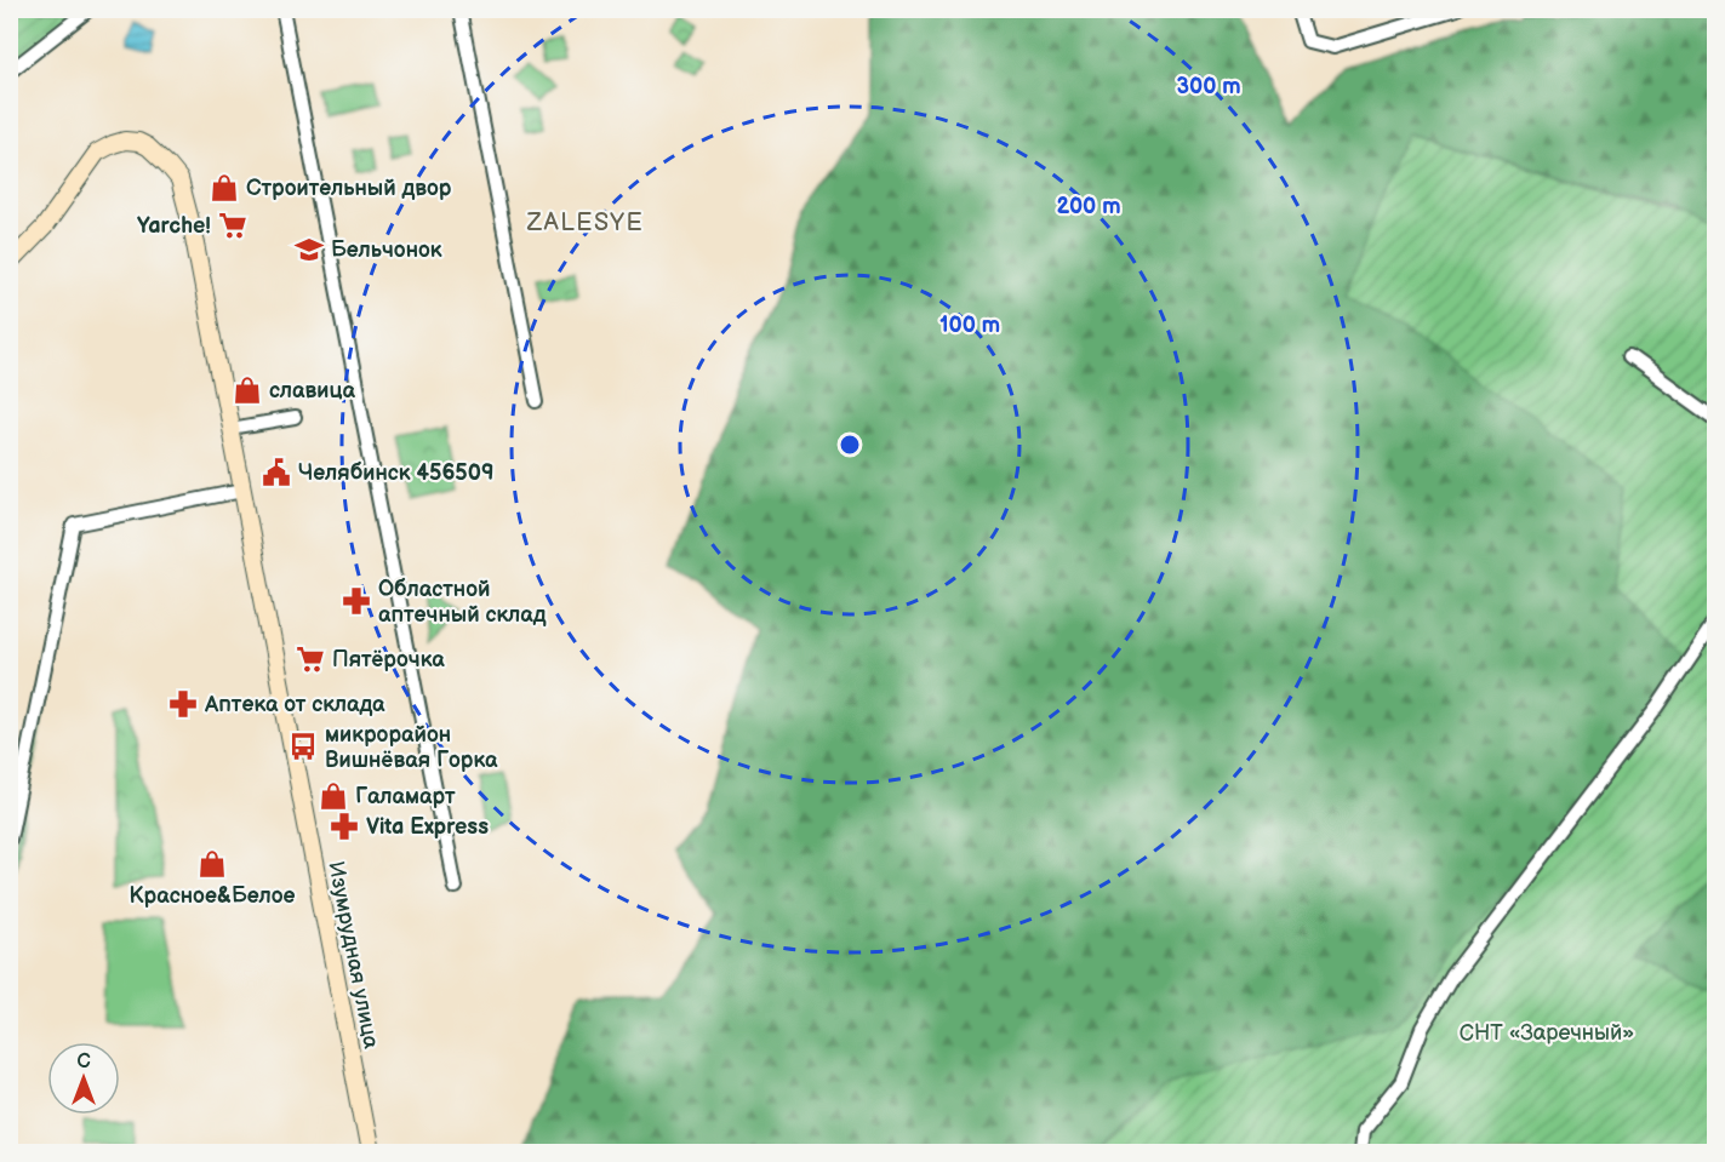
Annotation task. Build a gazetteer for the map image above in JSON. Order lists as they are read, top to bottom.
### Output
{
  "streets": {
    "street": ["Изумрудная улица"]
  },
  "districts": ["ZALESYE"],
  "parks": ["СНТ «Заречный»"],
  "places": {
    "shop": [
      "Строительный двор",
      "славица",
      "Галамарт",
      "Красное&Белое"
    ],
    "supermarket": ["Yarche!", "Пятёрочка"],
    "school or university": ["Бельчонок"],
    "public building": ["Челябинск 456509"],
    "pharmacy": ["Областной аптечный склад", "Аптека от склада", "Vita Express"],
    "bus stop": ["микрорайон Вишнёвая Горка"]
  },
  "north": "top",
  "rings": ["300 m", "200 m", "100 m"]
}
